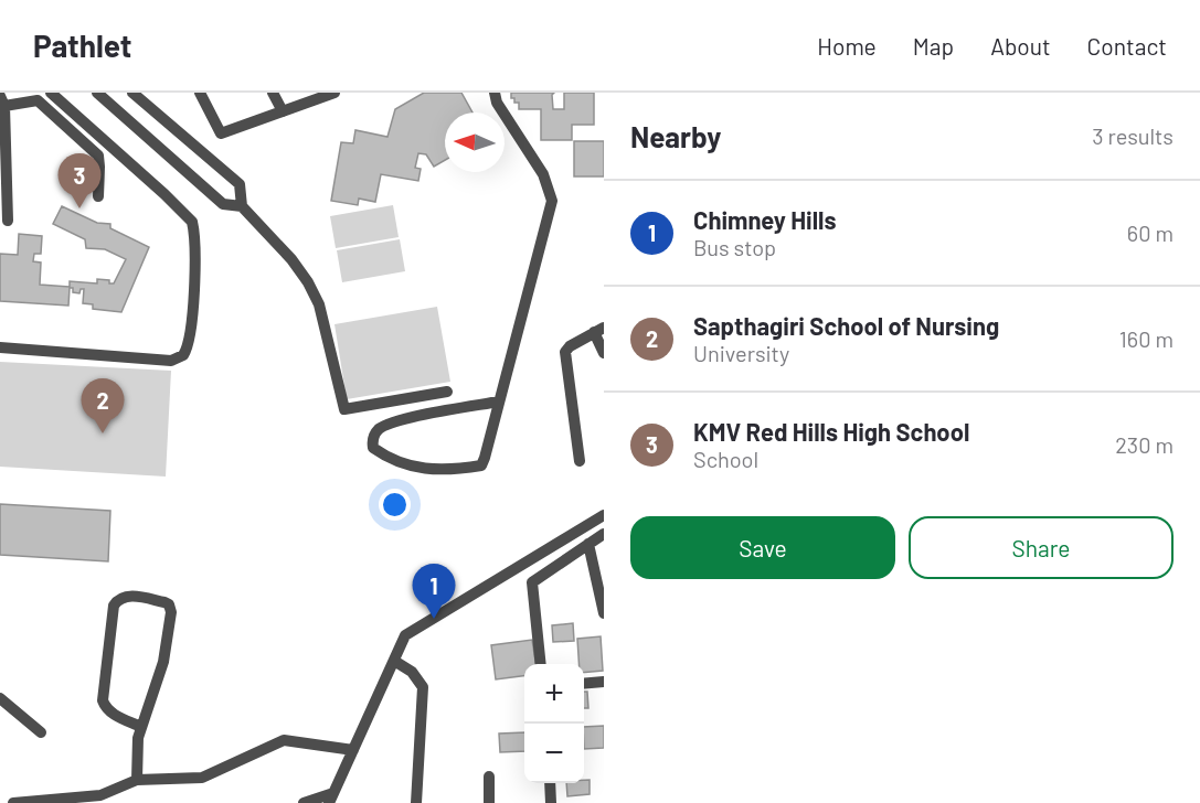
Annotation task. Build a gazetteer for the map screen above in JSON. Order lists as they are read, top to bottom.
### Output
{
  "north": "left",
  "page": {
    "header": "Pathlet",
    "nav": [
      "Home",
      "Map",
      "About",
      "Contact"
    ],
    "heading": ["Nearby", "3 results"],
    "pins": ["3", "2", "1"],
    "list": [
      {
        "mark": "1",
        "name": "Chimney Hills",
        "note": "Bus stop",
        "value": "60 m"
      },
      {
        "mark": "2",
        "name": "Sapthagiri School of Nursing",
        "note": "University",
        "value": "160 m"
      },
      {
        "mark": "3",
        "name": "KMV Red Hills High School",
        "note": "School",
        "value": "230 m"
      }
    ],
    "buttons": ["Save", "Share"],
    "map_buttons": ["+", "−"]
  }
}
